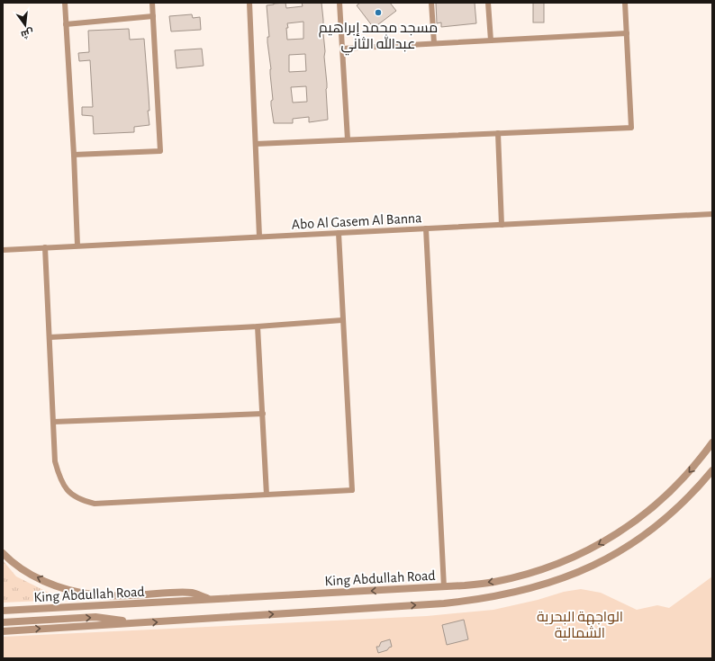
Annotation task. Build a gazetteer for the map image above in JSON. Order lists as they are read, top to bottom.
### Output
{
  "streets": {
    "street": ["Abo Al Gasem Al Banna", "King Abdullah Road"]
  },
  "parks": ["الواجهة البحرية الشمالية"],
  "places": ["مسجد محمد إبراهيم عبدالله الثاني"],
  "north": "bottom"
}
